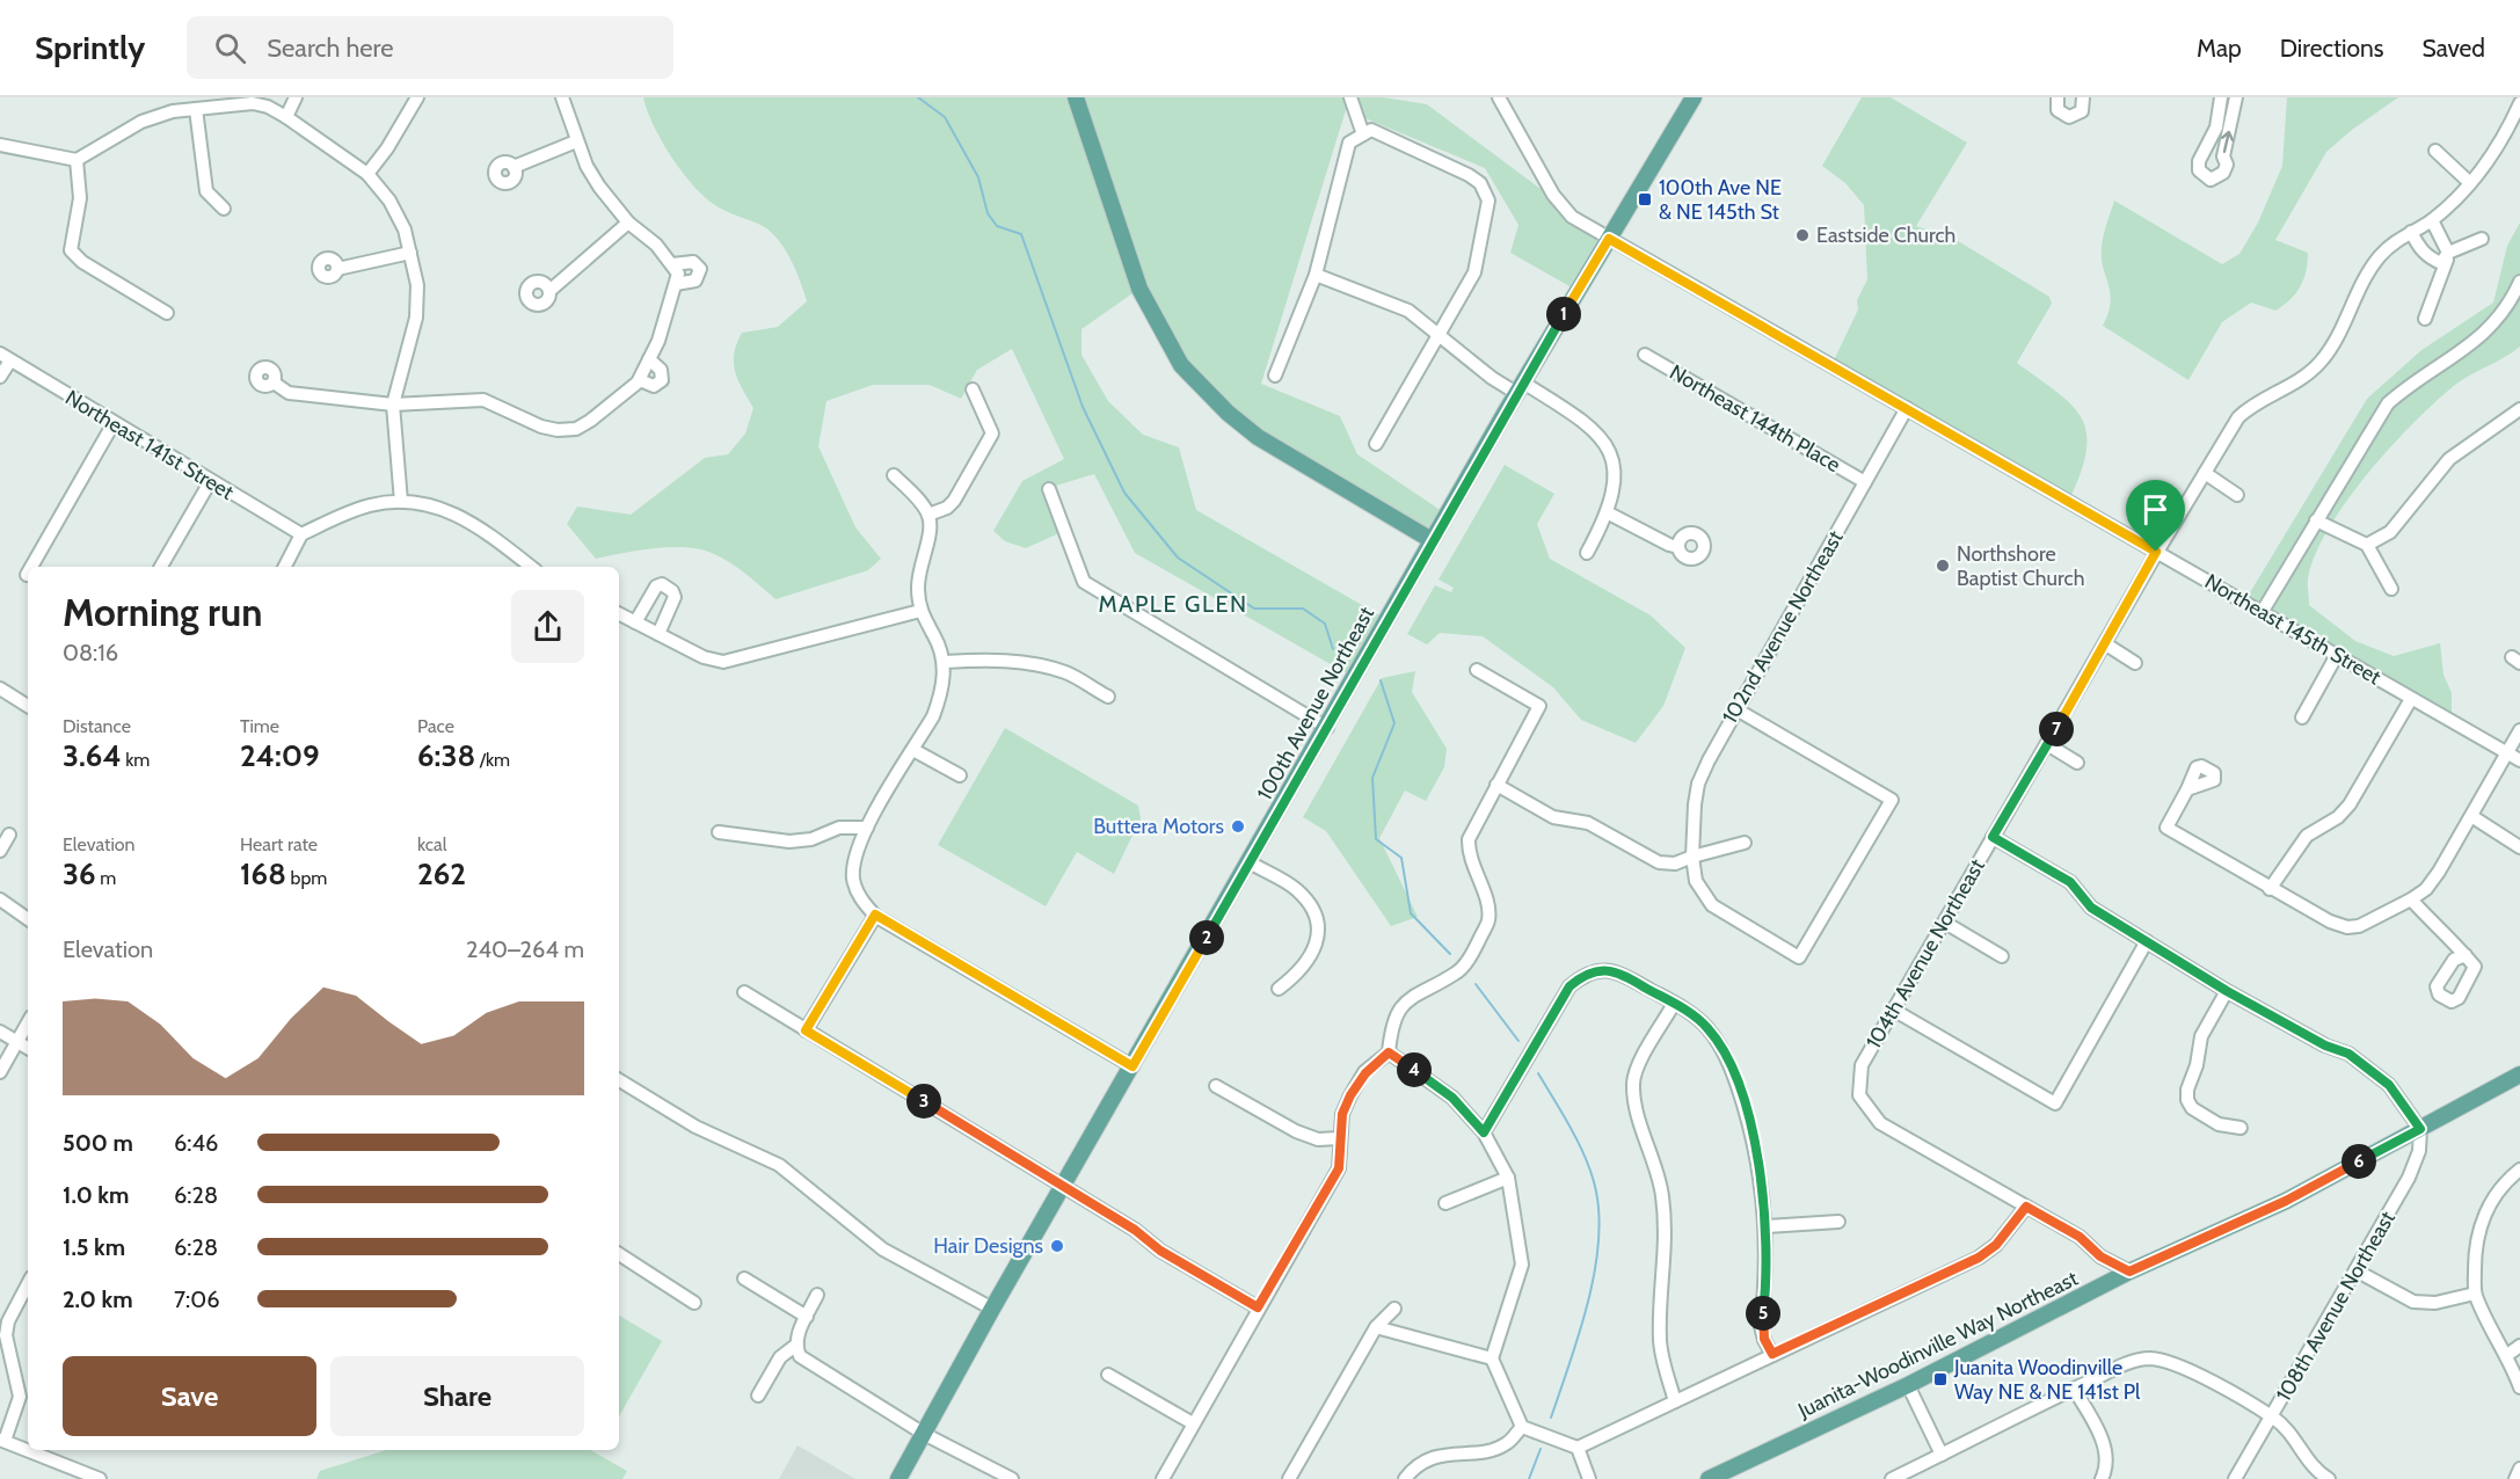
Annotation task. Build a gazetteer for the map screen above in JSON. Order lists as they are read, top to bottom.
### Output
{
  "streets": {
    "main road": ["100th Avenue Northeast", "Juanita-Woodinville Way Northeast"],
    "street": [
      "Northeast 144th Place",
      "Northeast 141st Street",
      "102nd Avenue Northeast",
      "Northeast 145th Street",
      "104th Avenue Northeast",
      "108th Avenue Northeast"
    ]
  },
  "crossings": [
    ["Northeast 144th Place", "102nd Avenue Northeast"],
    ["102nd Avenue Northeast", "Northeast 145th Street"],
    ["Northeast 145th Street", "100th Avenue Northeast"],
    ["Northeast 145th Street", "104th Avenue Northeast"],
    ["108th Avenue Northeast", "Juanita-Woodinville Way Northeast"]
  ],
  "districts": ["MAPLE GLEN"],
  "places": {
    "transit": ["100th Ave NE & NE 145th St", "Juanita Woodinville Way NE & NE 141st Pl"],
    "other": [
      "Eastside Church",
      "Northshore Baptist Church",
      "Buttera Motors",
      "Hair Designs"
    ]
  },
  "page": {
    "header": "Sprintly",
    "search": "Search here",
    "nav": ["Map", "Directions", "Saved"],
    "pins": [
      "1",
      "7",
      "2",
      "4",
      "3",
      "6",
      "5"
    ],
    "heading": ["Morning run", "08:16"],
    "stats": [
      ["Distance", "3.64 km"],
      ["Time", "24:09"],
      ["Pace", "6:38 /km"],
      ["Elevation", "36 m"],
      ["Heart rate", "168 bpm"],
      ["kcal", "262"]
    ],
    "chart": ["Elevation", "240–264 m"],
    "list": [
      {
        "name": "500 m",
        "note": "6:46"
      },
      {
        "name": "1.0 km",
        "note": "6:28"
      },
      {
        "name": "1.5 km",
        "note": "6:28"
      },
      {
        "name": "2.0 km",
        "note": "7:06"
      }
    ],
    "buttons": ["Save", "Share"]
  }
}
